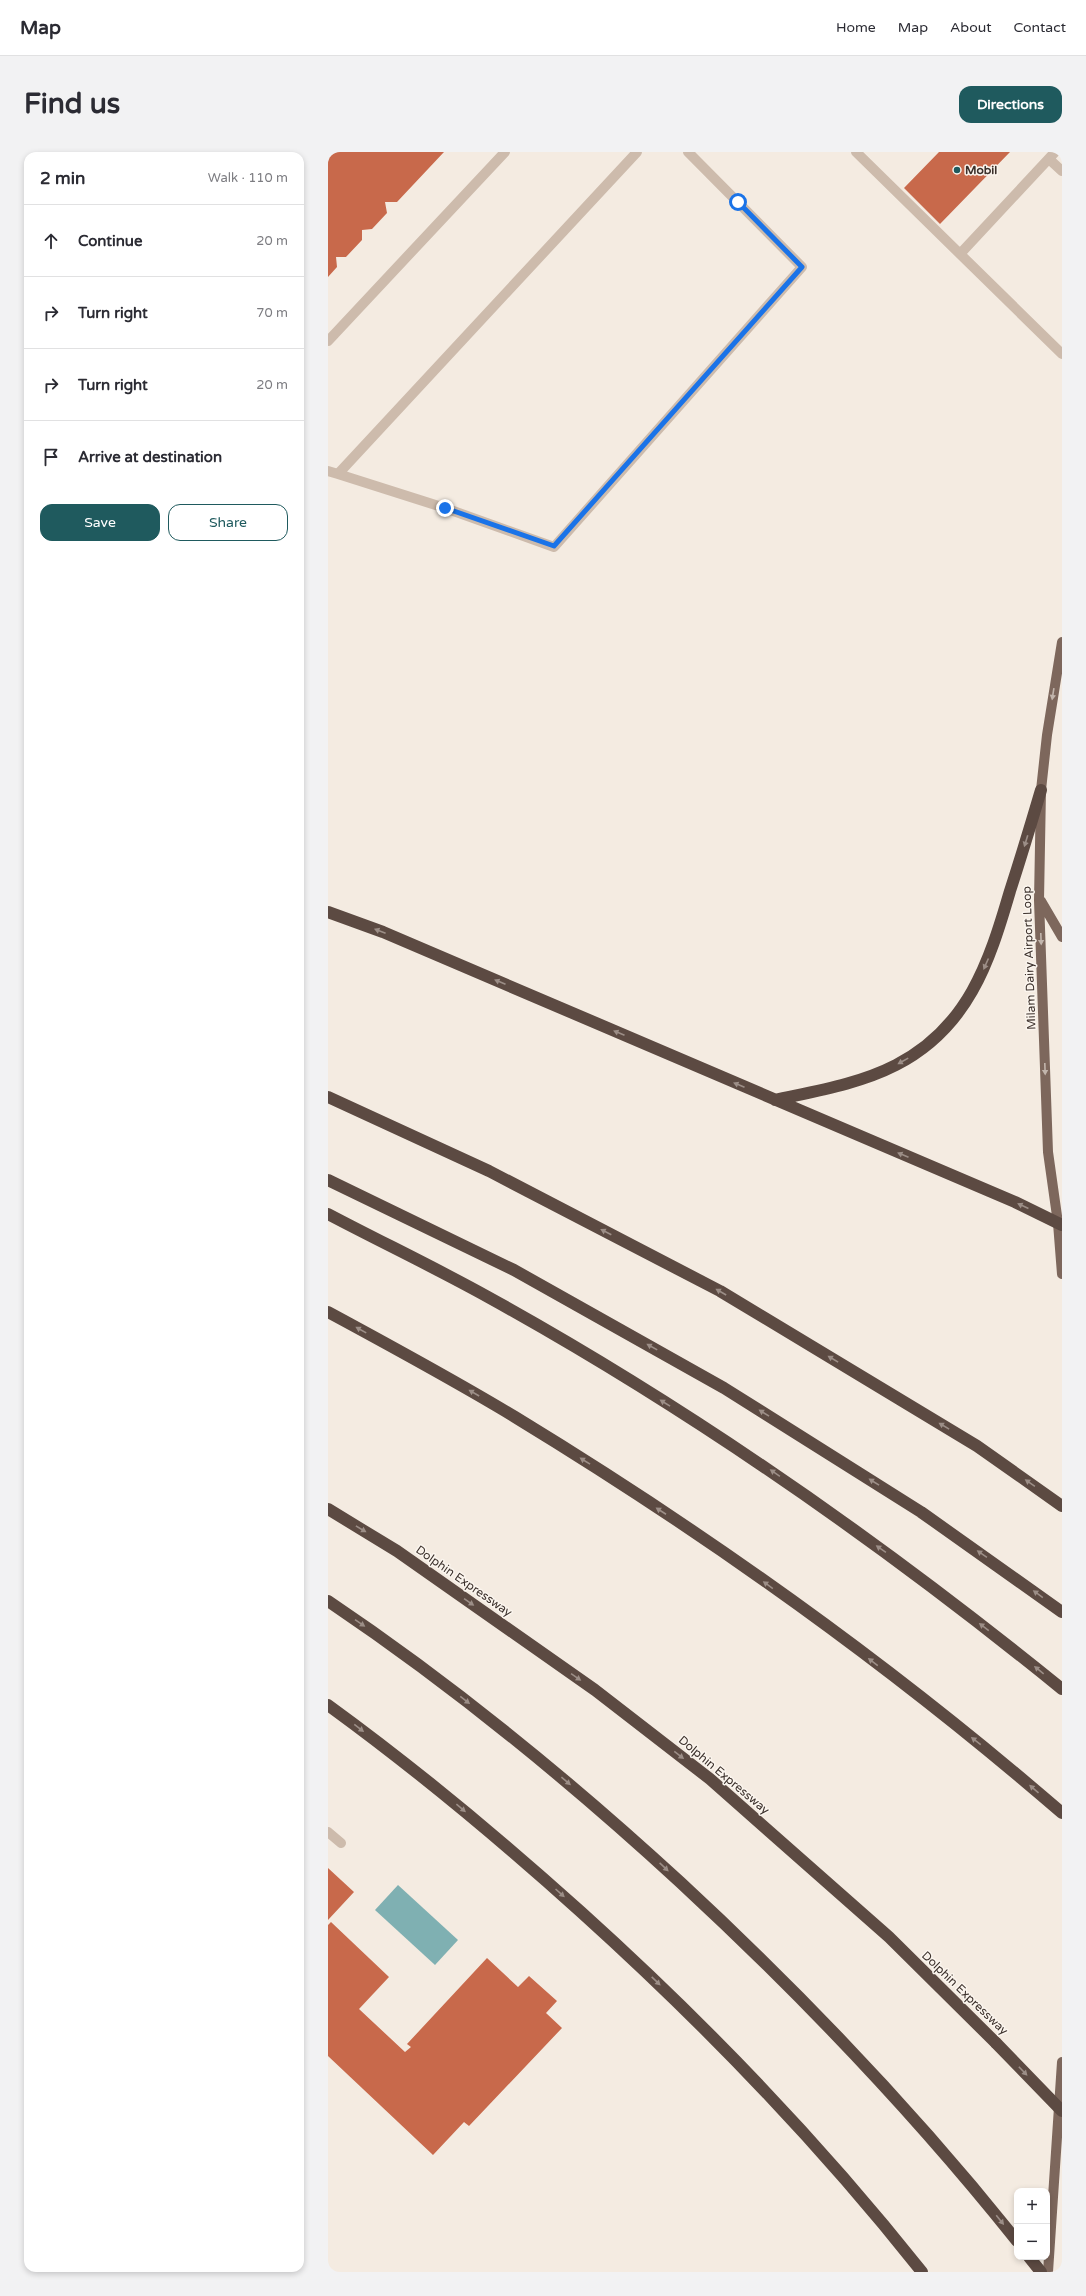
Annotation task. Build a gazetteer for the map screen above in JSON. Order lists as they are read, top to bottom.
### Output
{
  "streets": {
    "highway": ["Dolphin Expressway"],
    "main road": ["Milam Dairy Airport Loop"]
  },
  "one_way": ["Milam Dairy Airport Loop"],
  "places": ["Mobil"],
  "page": {
    "header": "Map",
    "nav": [
      "Home",
      "Map",
      "About",
      "Contact"
    ],
    "buttons": [
      "Directions",
      ["Save", "Share"]
    ],
    "title": "Find us",
    "heading": ["2 min", "Walk · 110 m"],
    "list": [
      ["Continue", "20 m"],
      ["Turn right", "70 m"],
      ["Turn right", "20 m"],
      "Arrive at destination"
    ],
    "map_buttons": ["+", "−"]
  }
}
